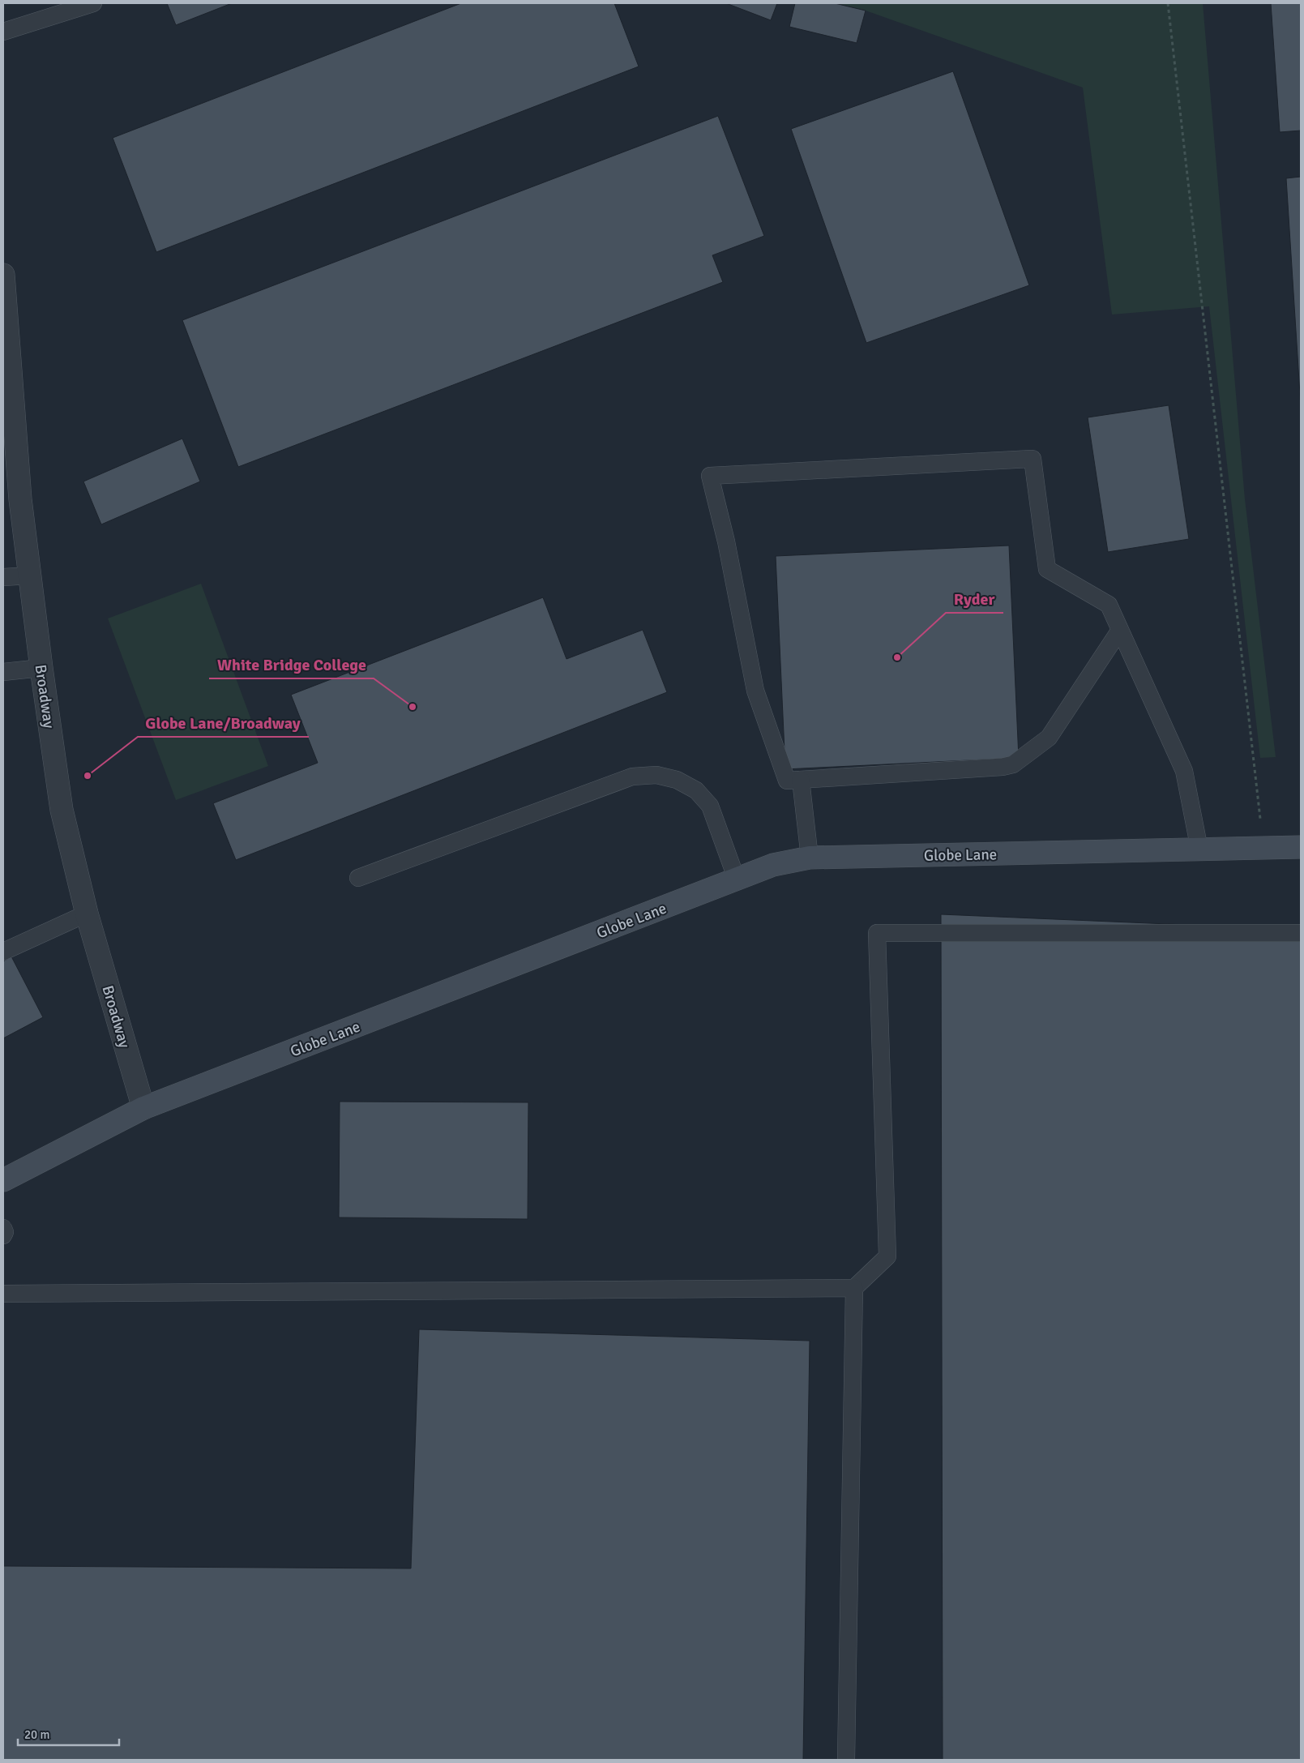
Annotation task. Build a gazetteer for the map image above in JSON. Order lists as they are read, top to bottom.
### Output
{
  "streets": {
    "street": ["Broadway", "Globe Lane"]
  },
  "crossings": [
    ["Broadway", "Globe Lane"]
  ],
  "places": ["Ryder", "White Bridge College", "Globe Lane/Broadway"],
  "scale_bar": "20 m"
}
